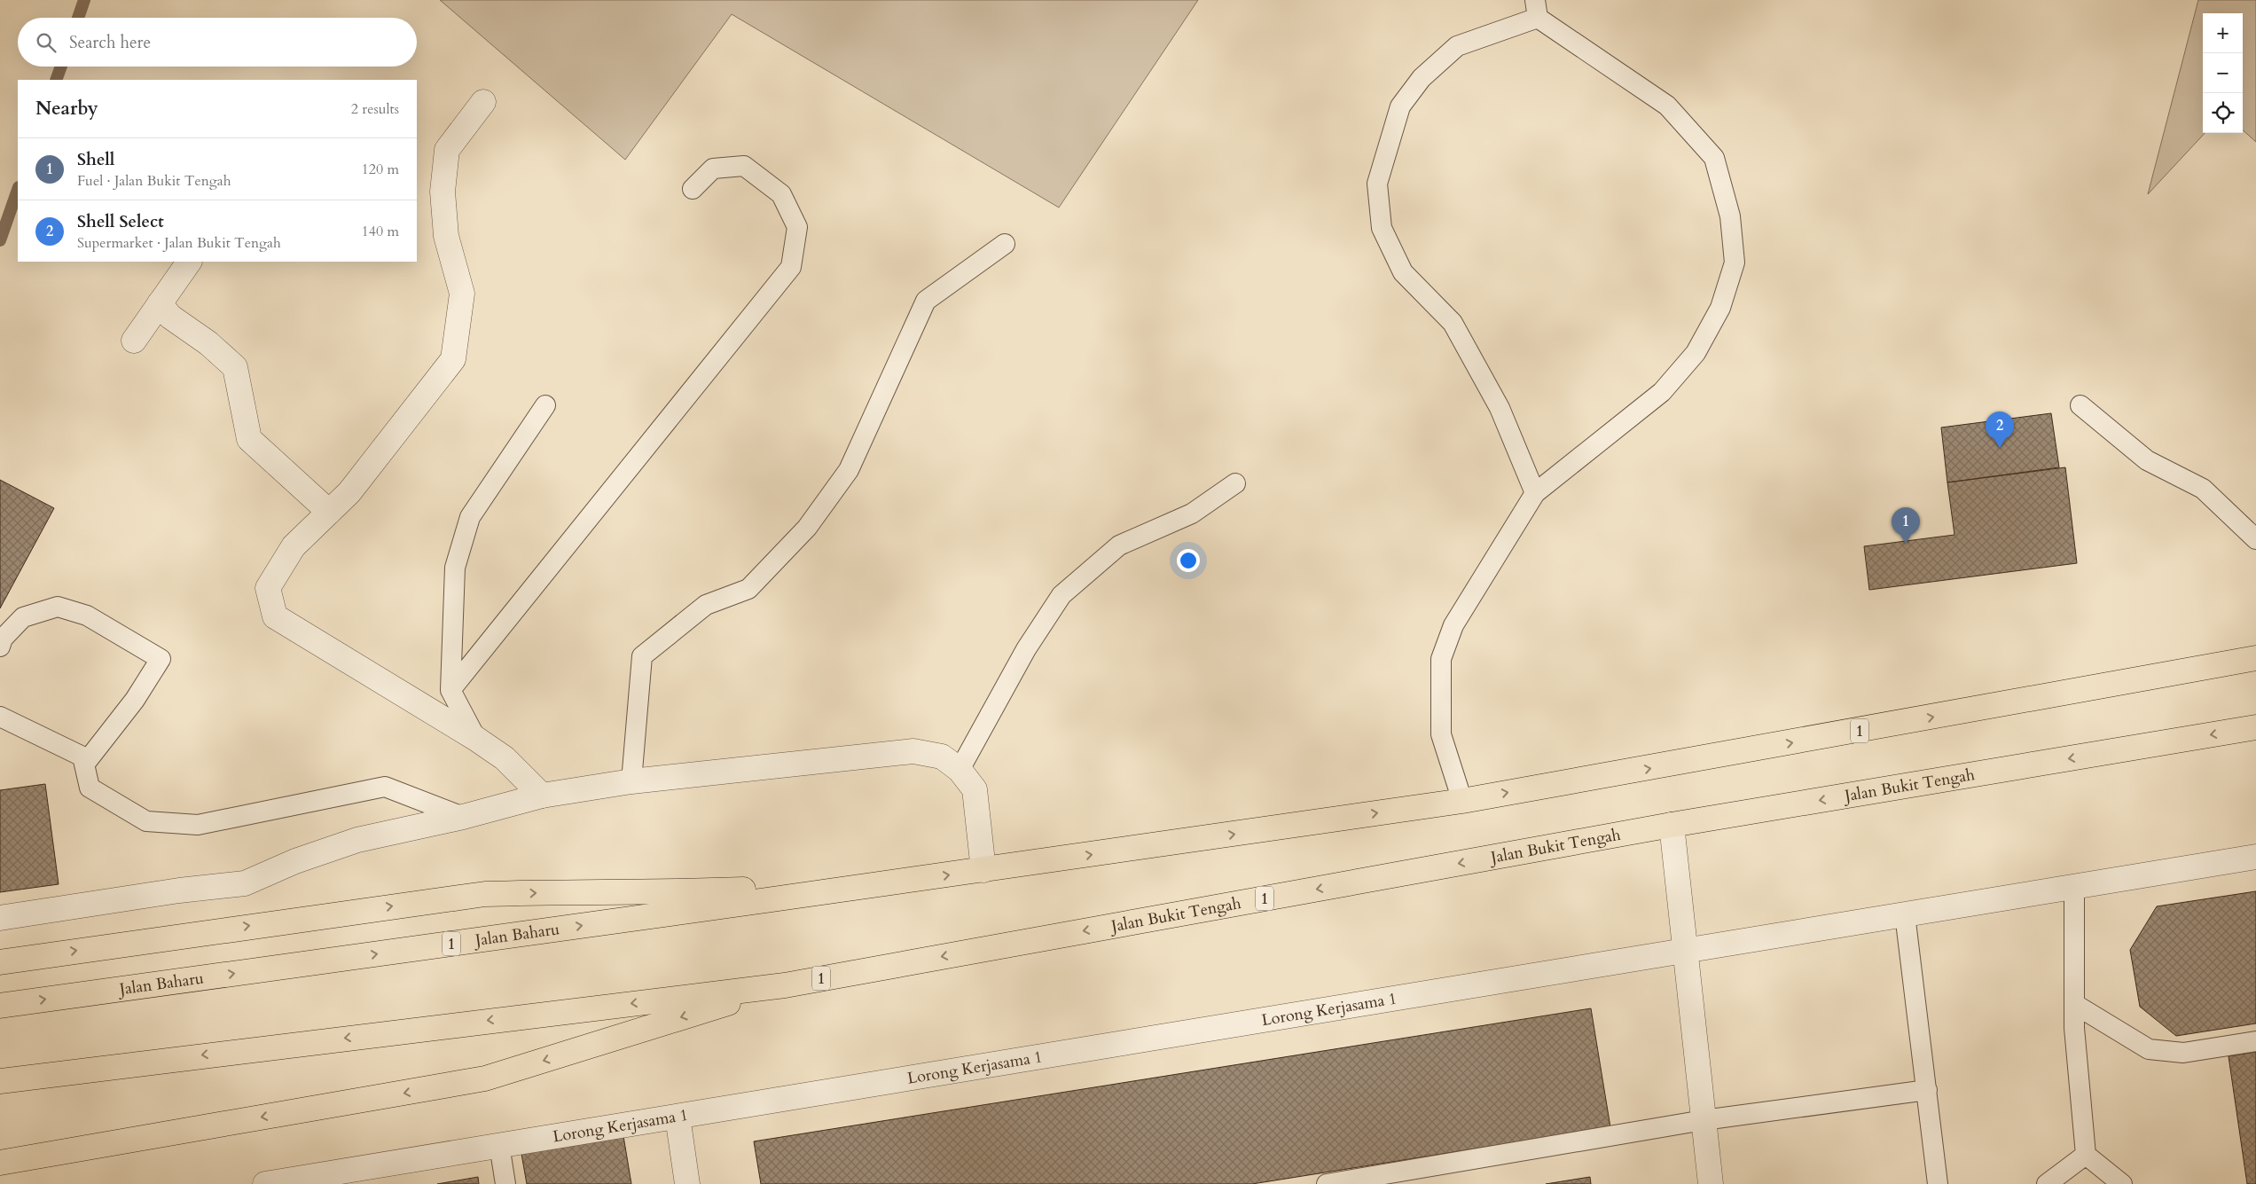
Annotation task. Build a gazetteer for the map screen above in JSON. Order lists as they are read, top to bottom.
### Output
{
  "streets": {
    "highway": ["1", "Jalan Bukit Tengah", "Jalan Baharu"],
    "street": ["Lorong Kerjasama 1"]
  },
  "crossings": [
    ["1", "Jalan Bukit Tengah"],
    ["1", "Jalan Baharu"]
  ],
  "page": {
    "map_buttons": ["+", "−"],
    "search": "Search here",
    "heading": ["Nearby", "2 results"],
    "list": [
      {
        "mark": "1",
        "name": "Shell",
        "note": "Fuel · Jalan Bukit Tengah",
        "value": "120 m"
      },
      {
        "mark": "2",
        "name": "Shell Select",
        "note": "Supermarket · Jalan Bukit Tengah",
        "value": "140 m"
      }
    ],
    "pins": ["2", "1"]
  }
}
